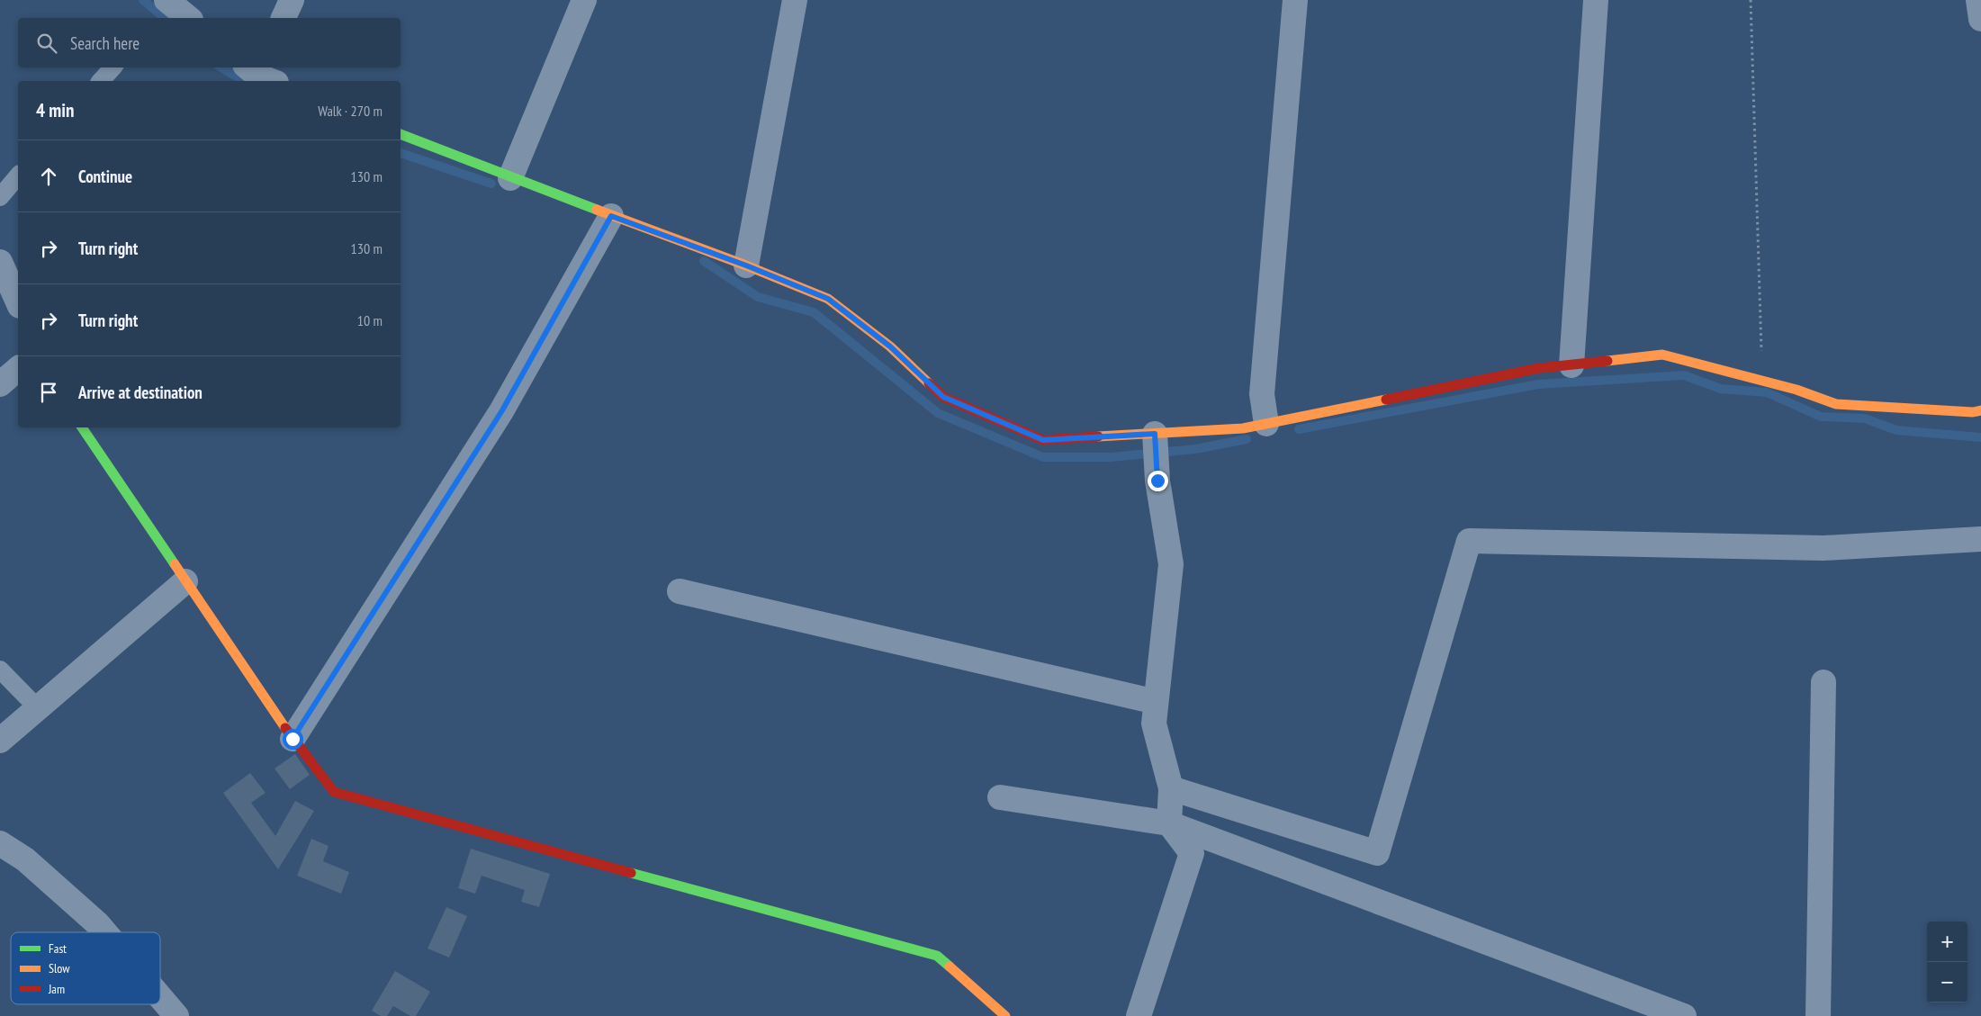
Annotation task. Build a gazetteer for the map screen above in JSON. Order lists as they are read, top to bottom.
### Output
{
  "legend": ["Fast", "Slow", "Jam"],
  "page": {
    "search": "Search here",
    "heading": ["4 min", "Walk · 270 m"],
    "list": [
      ["Continue", "130 m"],
      ["Turn right", "130 m"],
      ["Turn right", "10 m"],
      "Arrive at destination"
    ],
    "map_buttons": ["+", "−"]
  }
}
